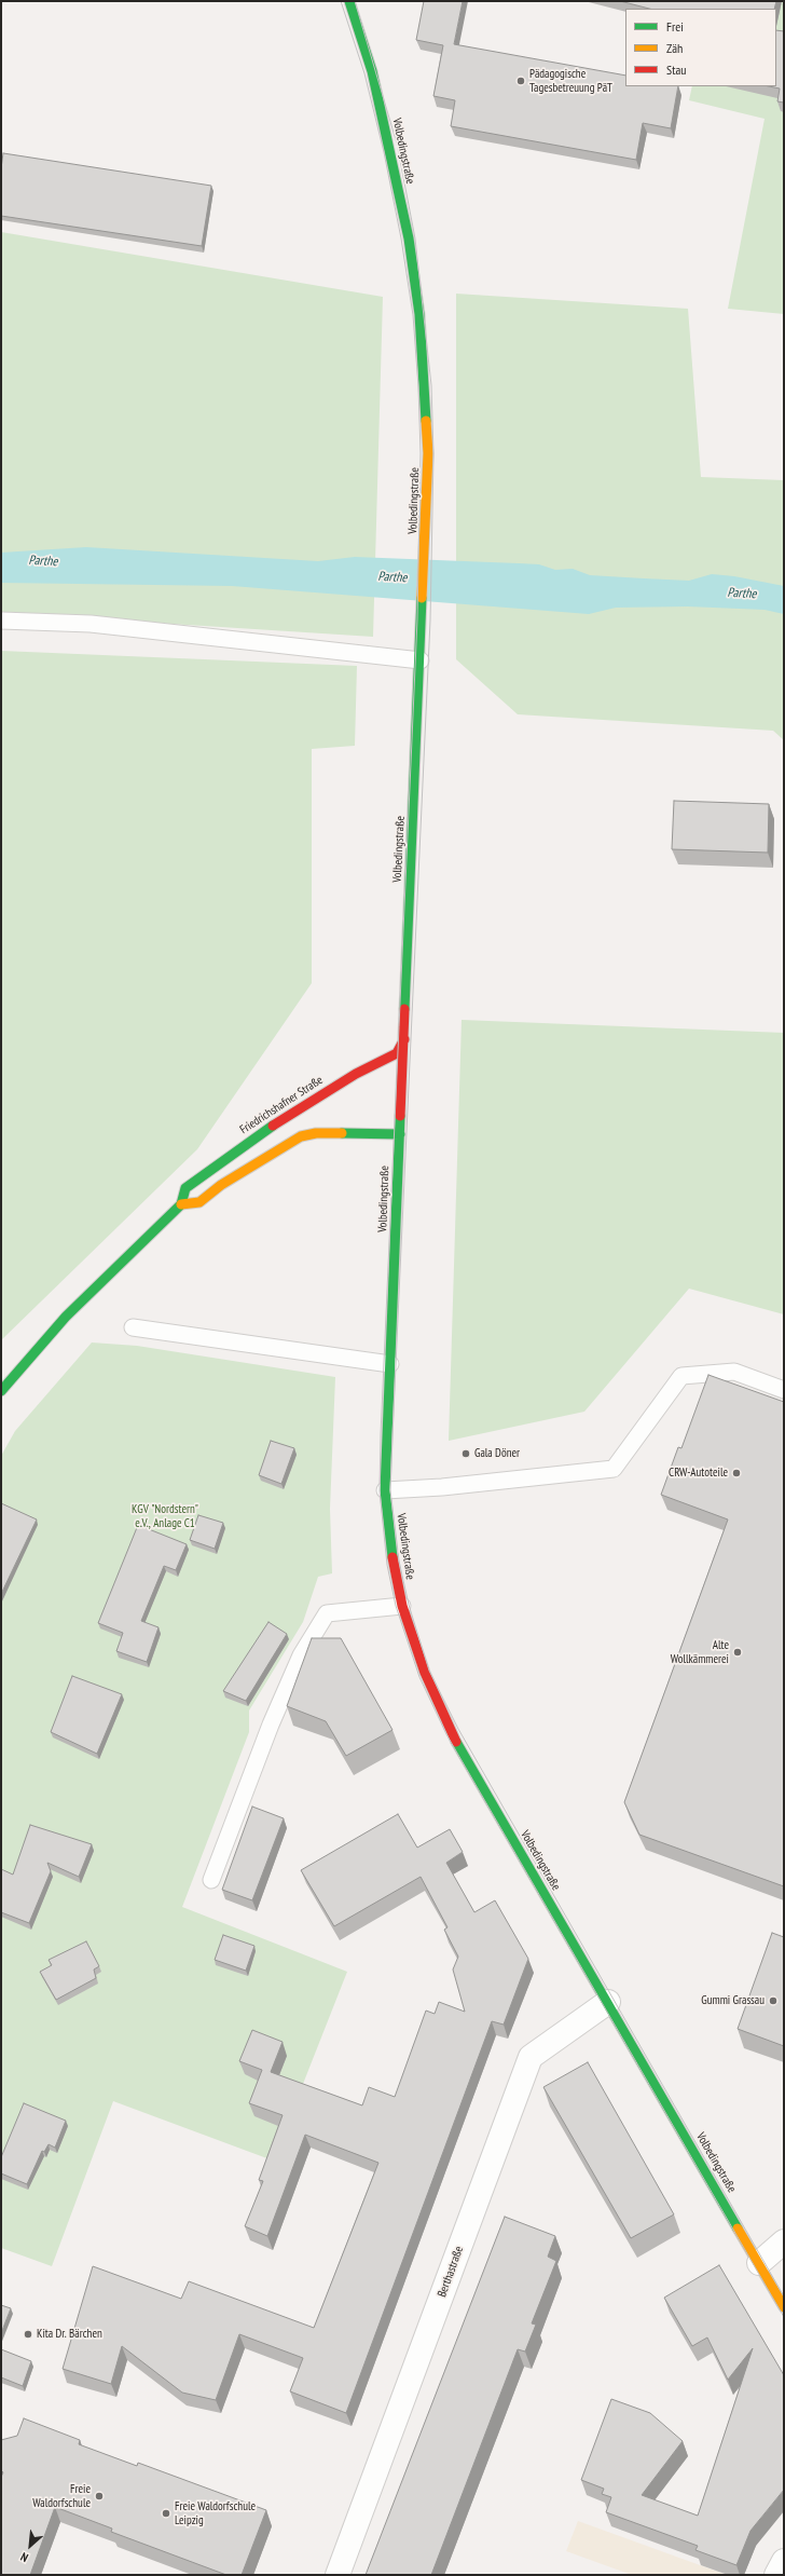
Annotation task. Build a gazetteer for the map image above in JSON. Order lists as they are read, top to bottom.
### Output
{
  "streets": {
    "main road": ["Volbedingstraße", "Friedrichshafner Straße"],
    "street": ["Berthastraße"]
  },
  "crossings": [
    ["Volbedingstraße", "Friedrichshafner Straße"],
    ["Volbedingstraße", "Berthastraße"]
  ],
  "water": ["Parthe"],
  "parks": ["KGV \"Nordstern\" e.V., Anlage C1"],
  "places": [
    "Pädagogische Tagesbetreuung PäT",
    "Gala Döner",
    "CRW-Autoteile",
    "Alte Wollkämmerei",
    "Gummi Grassau",
    "Kita Dr. Bärchen",
    "Freie Waldorfschule",
    "Freie Waldorfschule Leipzig"
  ],
  "legend": ["Frei", "Zäh", "Stau"],
  "north": "bottom left"
}
